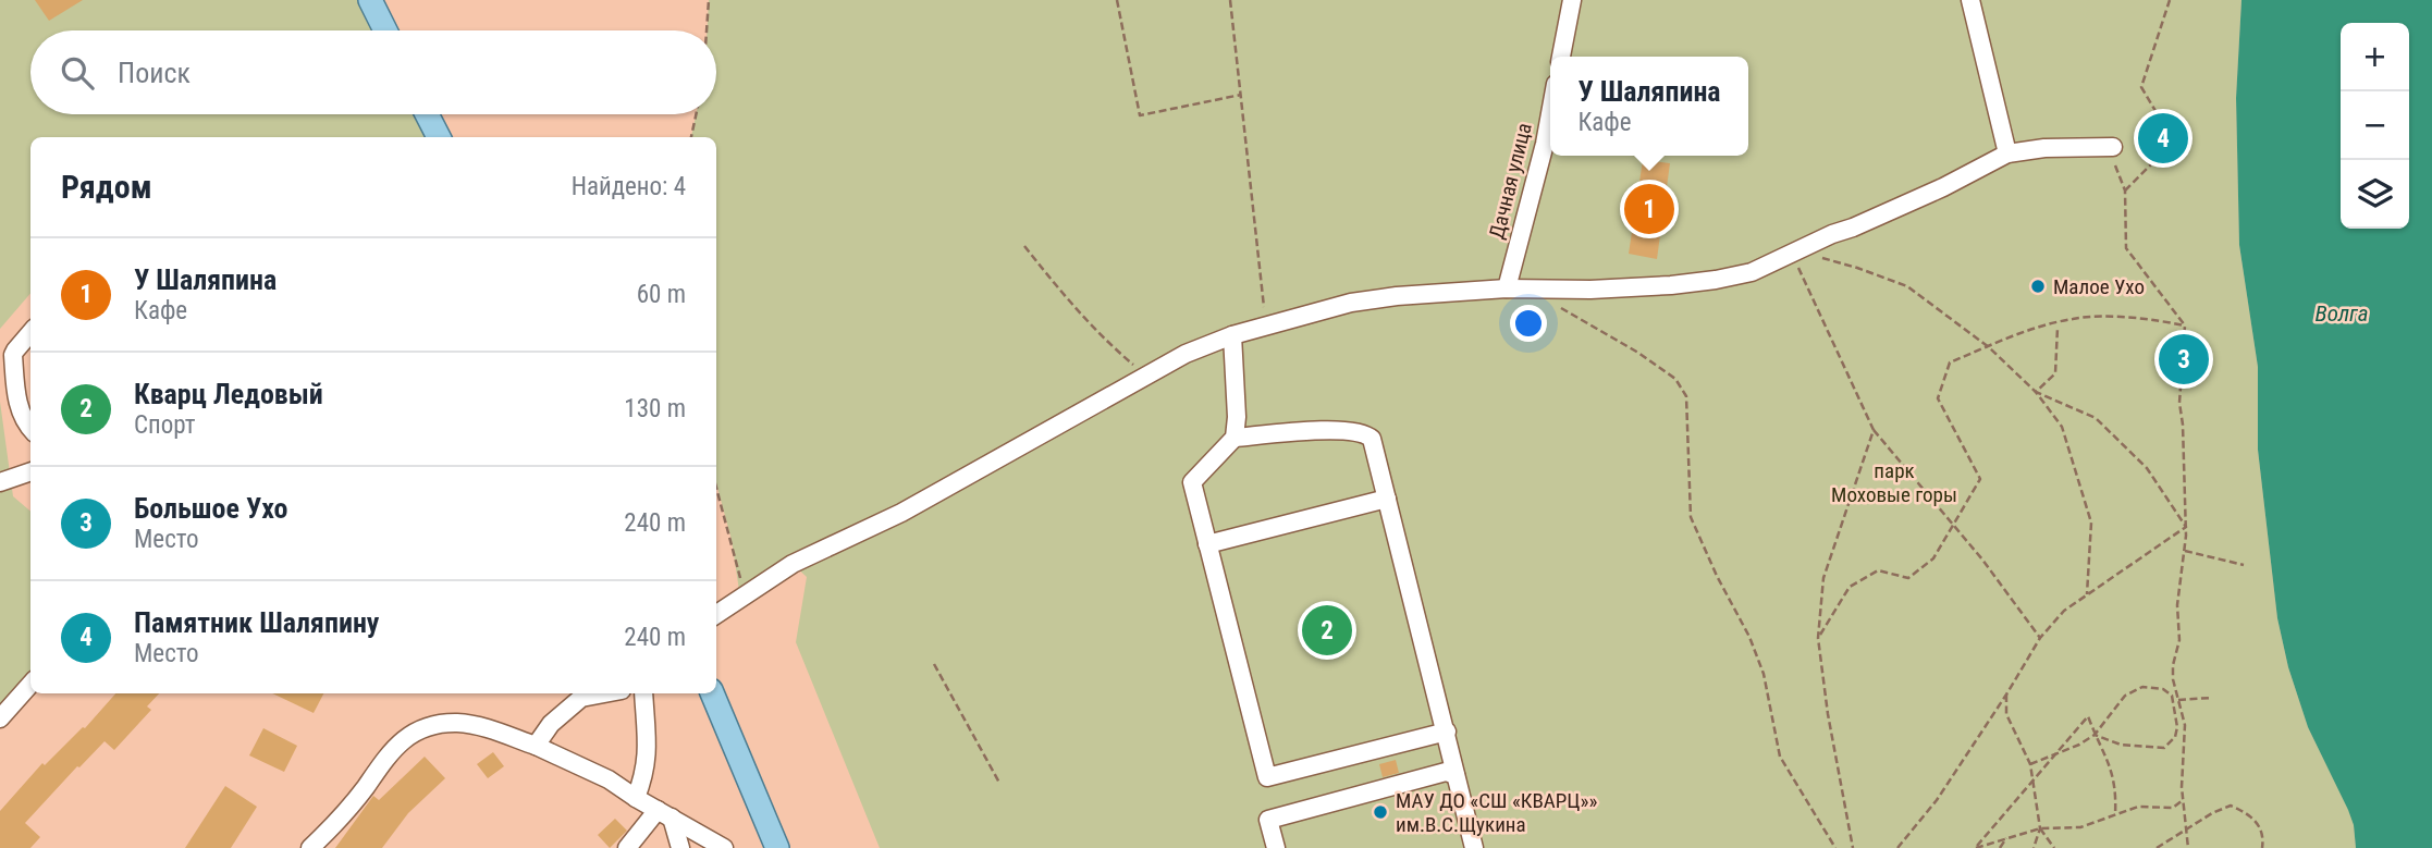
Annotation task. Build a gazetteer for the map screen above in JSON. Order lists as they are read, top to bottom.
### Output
{
  "streets": {
    "street": ["Дачная улица"]
  },
  "water": ["Волга"],
  "parks": ["парк Моховые горы"],
  "places": ["Малое Ухо", "МАУ ДО «СШ «КВАРЦ»» им.В.С.Щукина"],
  "page": {
    "map_buttons": ["+", "−"],
    "search": "Поиск",
    "popup": ["У Шаляпина", "Кафе"],
    "pins": [
      "4",
      "1",
      "3",
      "2"
    ],
    "heading": ["Рядом", "Найдено: 4"],
    "list": [
      {
        "mark": "1",
        "name": "У Шаляпина",
        "note": "Кафе",
        "value": "60 m"
      },
      {
        "mark": "2",
        "name": "Кварц Ледовый",
        "note": "Спорт",
        "value": "130 m"
      },
      {
        "mark": "3",
        "name": "Большое Ухо",
        "note": "Место",
        "value": "240 m"
      },
      {
        "mark": "4",
        "name": "Памятник Шаляпину",
        "note": "Место",
        "value": "240 m"
      }
    ]
  }
}
